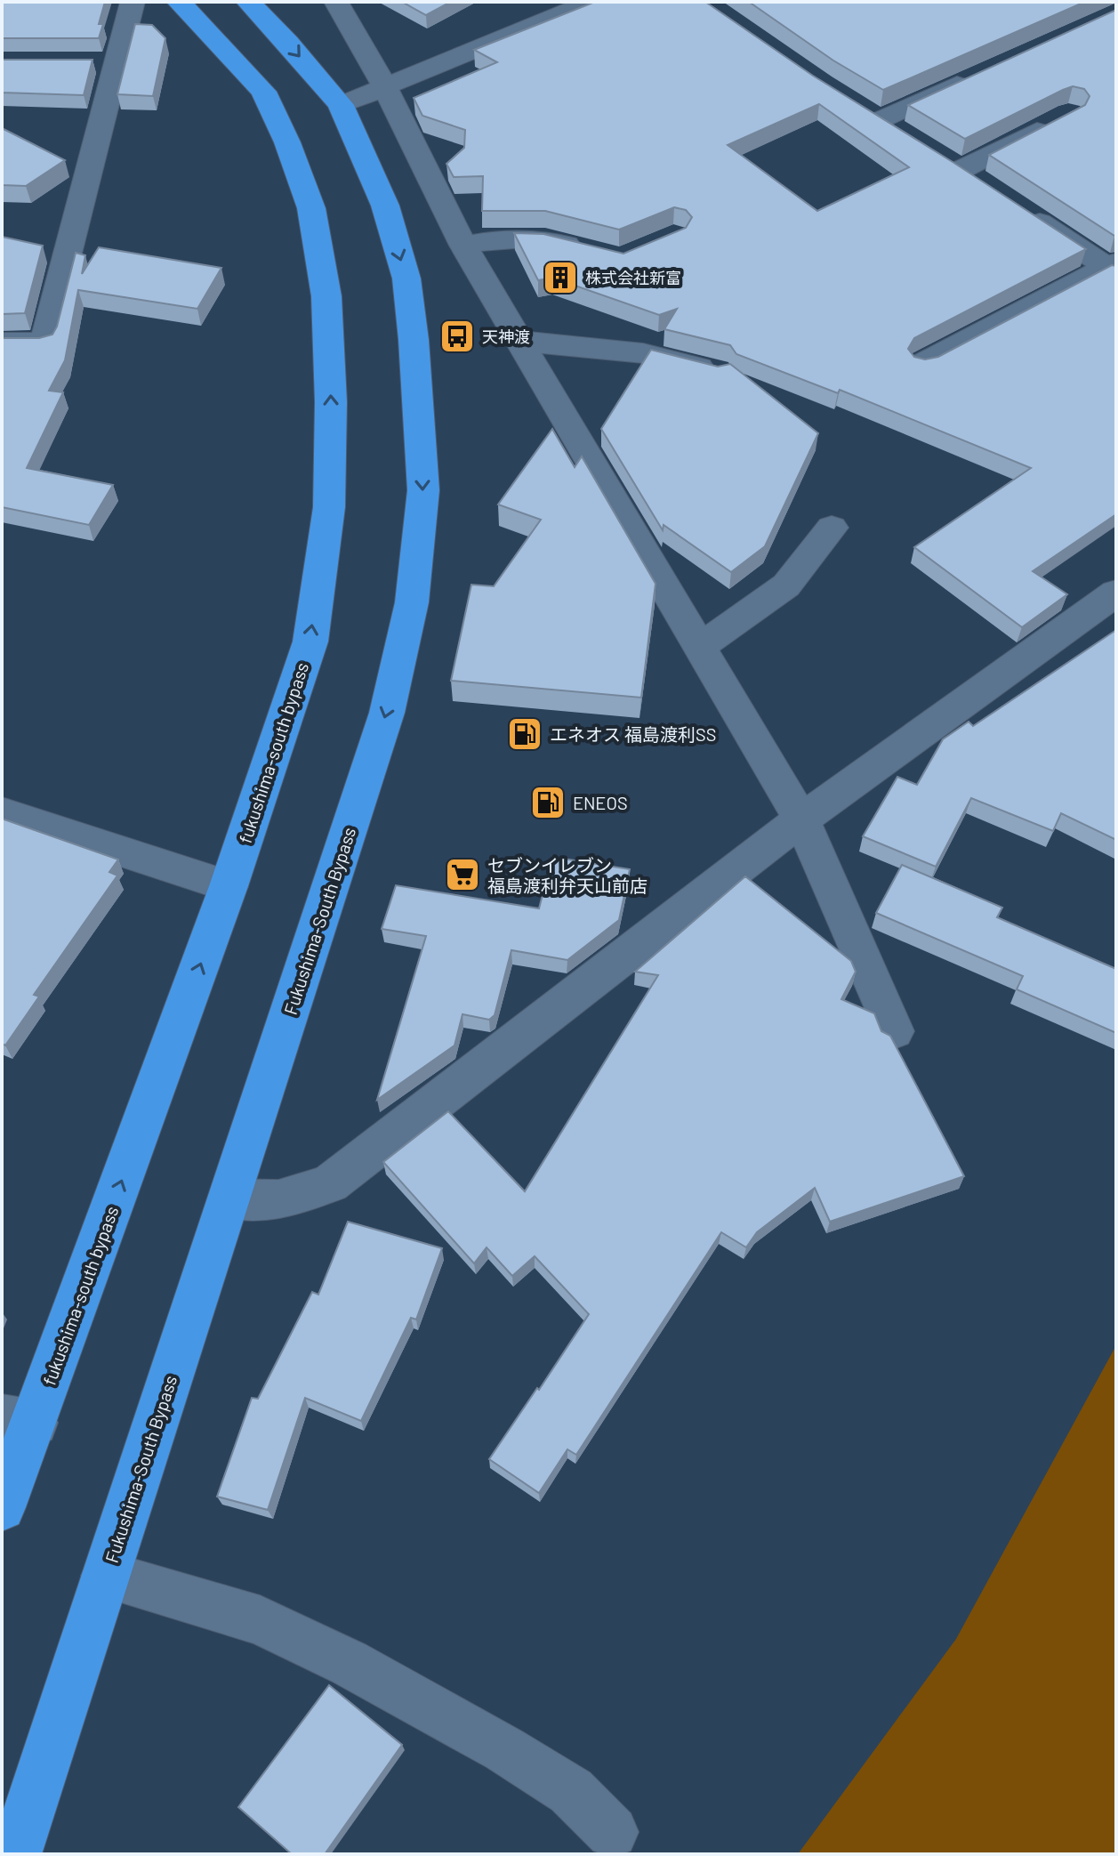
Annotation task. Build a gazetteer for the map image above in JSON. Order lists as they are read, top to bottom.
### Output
{
  "streets": {
    "highway": ["fukushima-south bypass", "Fukushima-South Bypass"]
  },
  "one_way": ["fukushima-south bypass", "Fukushima-South Bypass"],
  "places": {
    "building": ["株式会社新富"],
    "bus stop": ["天神渡"],
    "fuel station": ["エネオス 福島渡利SS", "ENEOS"],
    "supermarket": ["セブンイレブン 福島渡利弁天山前店"]
  }
}
